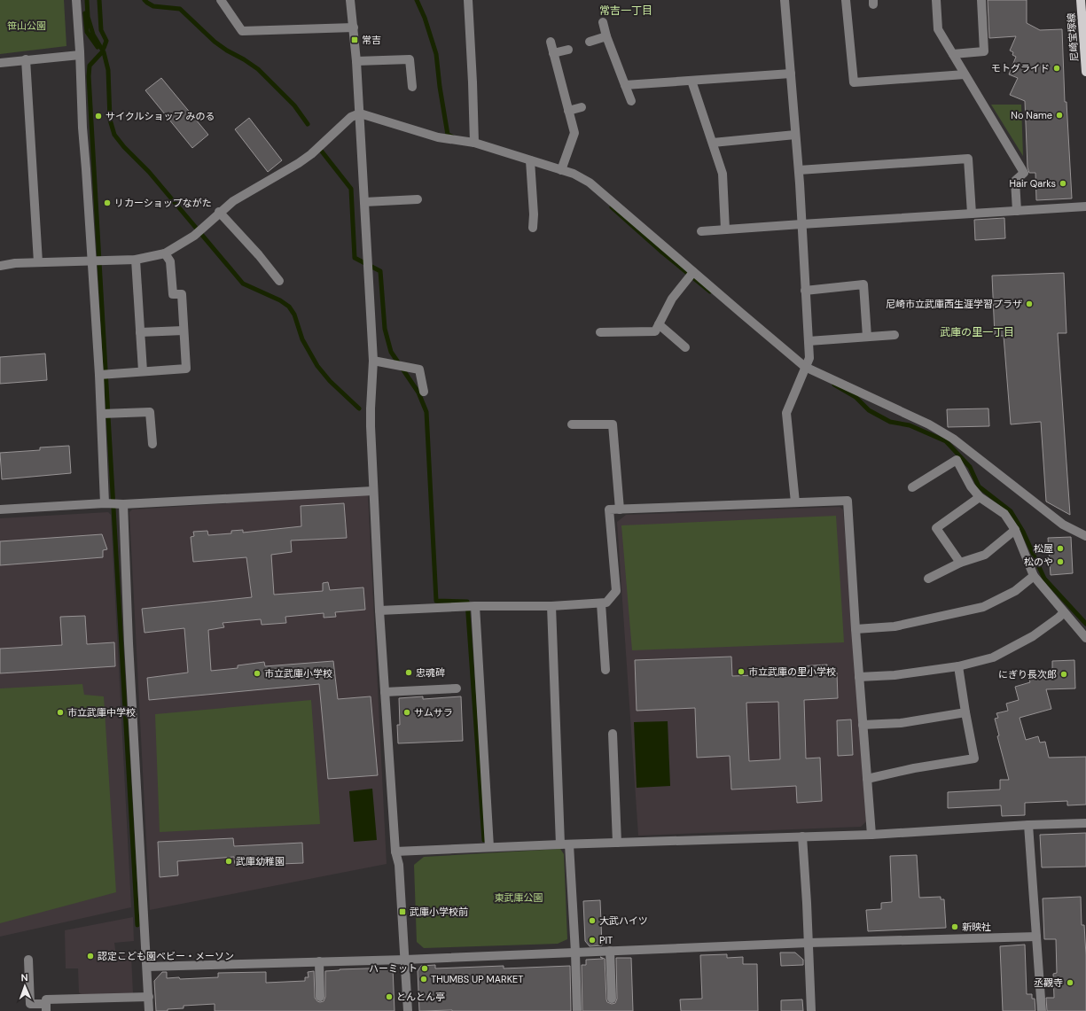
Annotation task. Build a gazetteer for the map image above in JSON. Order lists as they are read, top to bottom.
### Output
{
  "streets": {
    "main road": ["尼崎宝塚線"]
  },
  "districts": ["常吉一丁目", "武庫の里一丁目"],
  "parks": ["笹山公園", "東武庫公園"],
  "places": {
    "transit": ["常吉", "武庫小学校前"],
    "other": [
      "モトグライド",
      "No Name",
      "サイクルショップ みのる",
      "Hair Qarks",
      "リカーショップながた",
      "尼崎市立武庫西生涯学習プラザ",
      "松屋",
      "松のや",
      "市立武庫の里小学校",
      "忠魂碑",
      "市立武庫小学校",
      "にぎり長次郎",
      "市立武庫中学校",
      "サムサラ",
      "武庫幼稚園",
      "大武ハイツ",
      "新映社",
      "PIT",
      "認定こども園ベビー・メーソン",
      "ハーミット",
      "THUMBS UP MARKET",
      "丞觀寺",
      "とんとん亭"
    ]
  },
  "north": "top"
}
